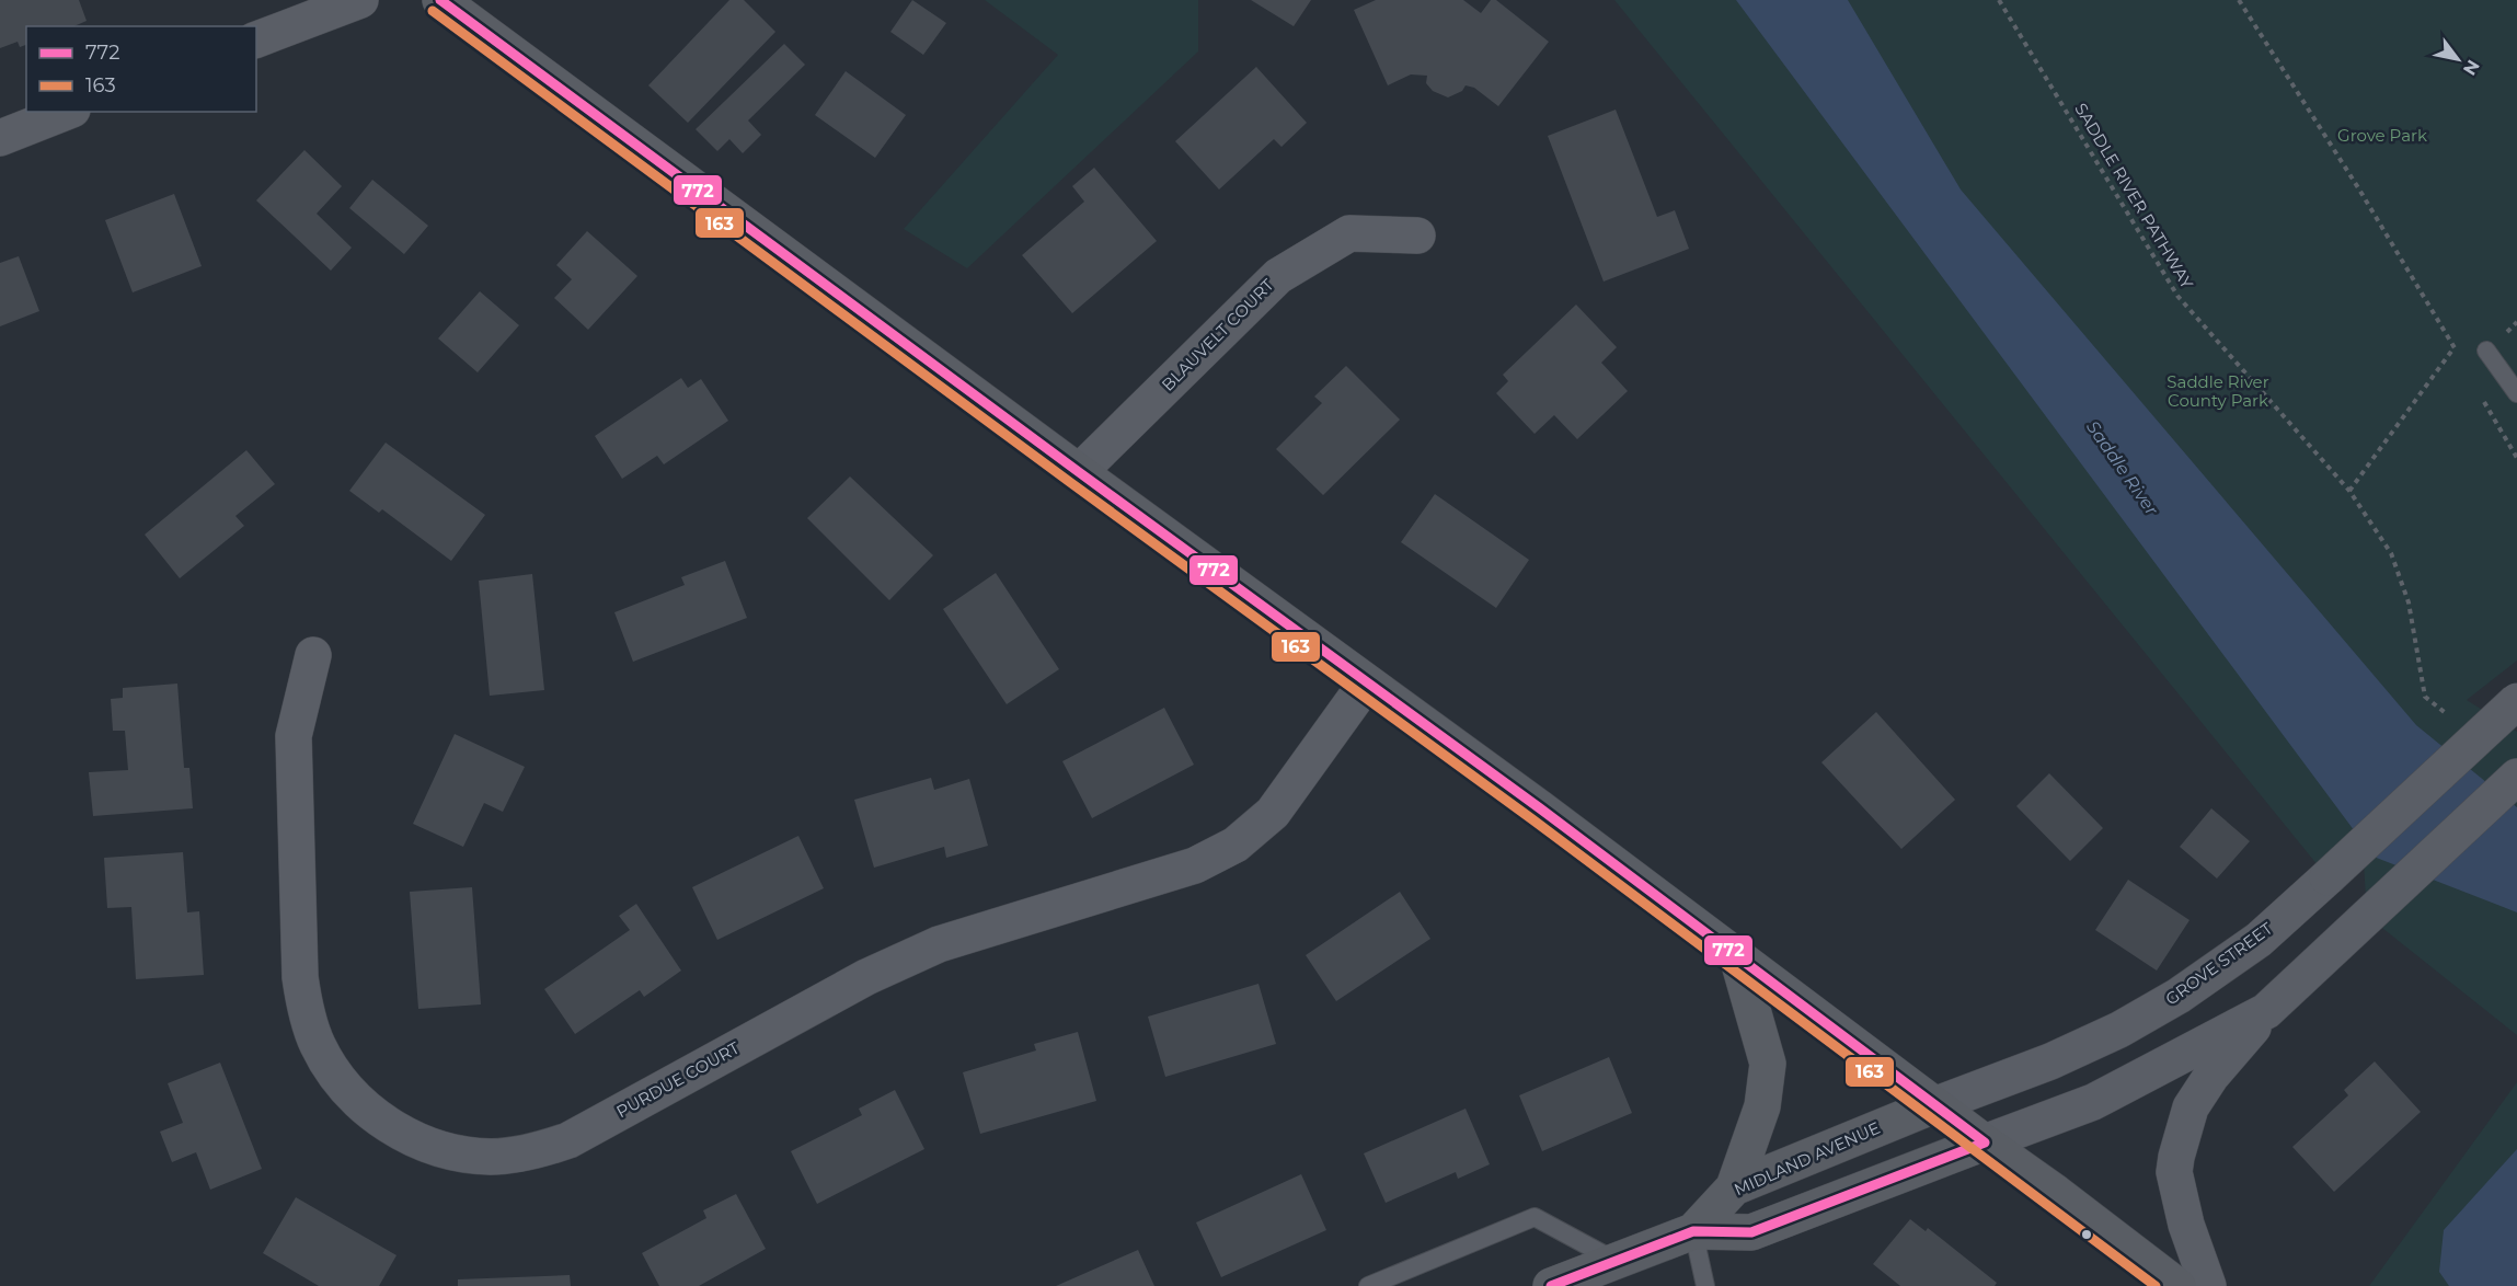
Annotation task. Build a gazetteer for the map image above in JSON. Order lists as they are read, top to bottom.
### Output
{
  "streets": {
    "main road": ["MIDLAND AVENUE"],
    "street": ["BLAUVELT COURT", "GROVE STREET", "PURDUE COURT"],
    "path": ["SADDLE RIVER PATHWAY"]
  },
  "crossings": [
    ["GROVE STREET", "MIDLAND AVENUE"]
  ],
  "water": ["Saddle River"],
  "parks": ["Grove Park", "Saddle River County Park"],
  "lines": ["transit line 772", "transit line 163"],
  "legend": ["772", "163"],
  "north": "bottom right"
}
